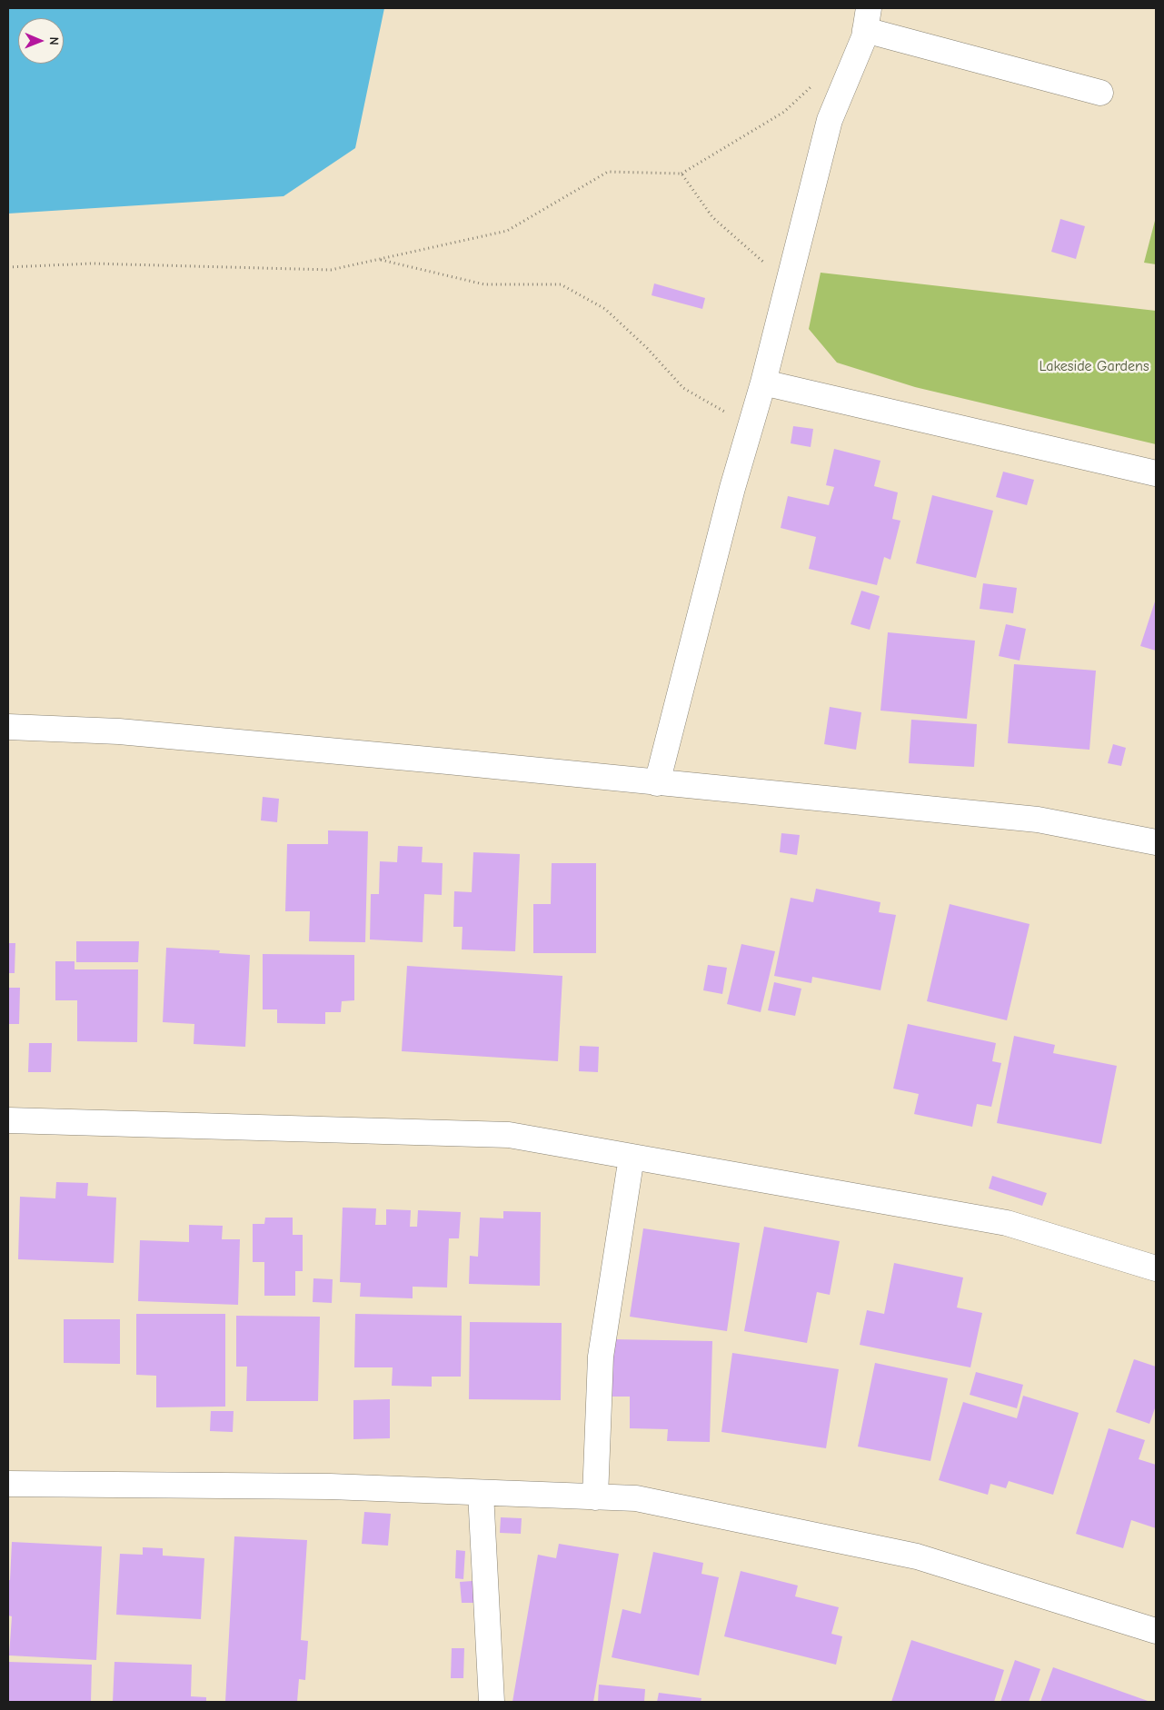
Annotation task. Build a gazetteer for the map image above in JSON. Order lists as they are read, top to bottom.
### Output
{
  "parks": ["Lakeside Gardens"],
  "north": "right"
}
